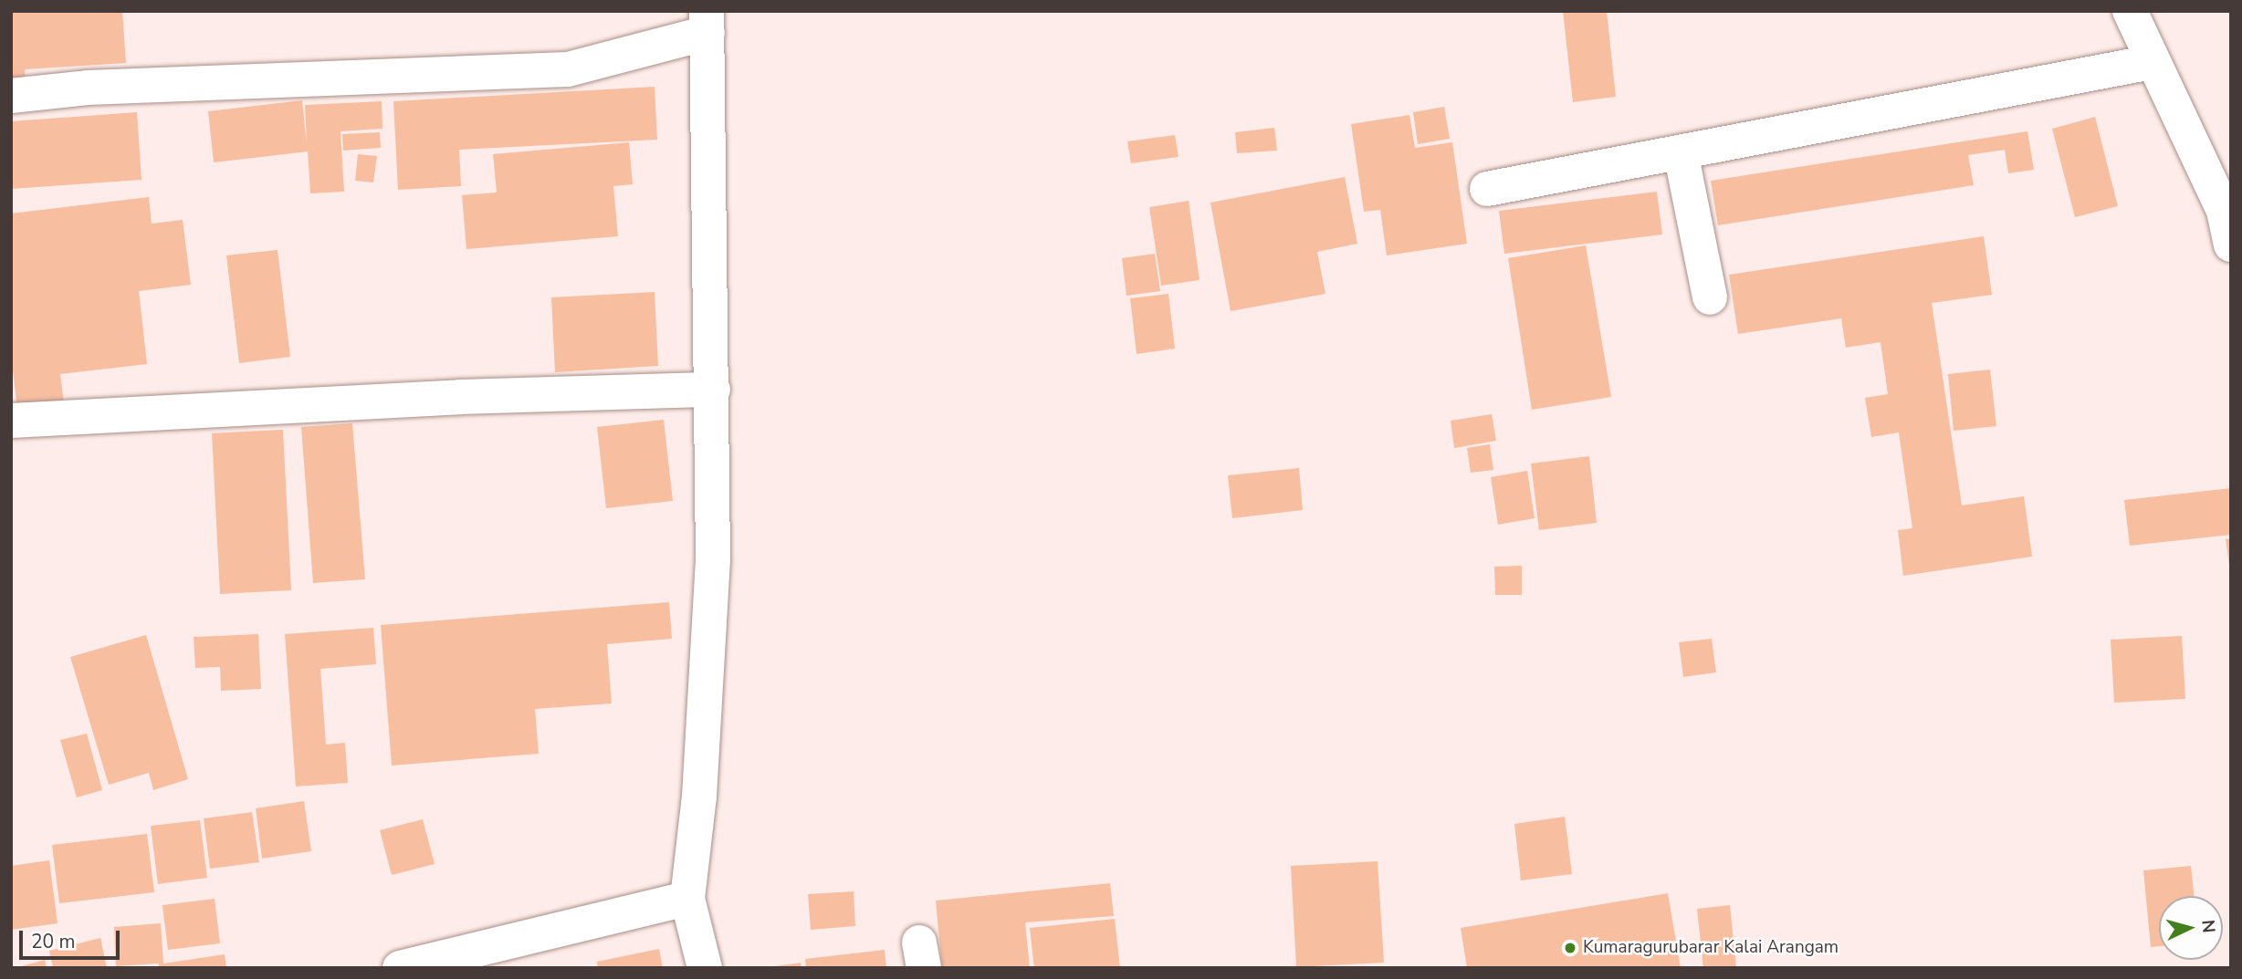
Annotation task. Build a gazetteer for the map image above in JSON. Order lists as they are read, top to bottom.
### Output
{
  "places": ["Kumaragurubarar Kalai Arangam"],
  "scale_bar": "20 m",
  "north": "right"
}
